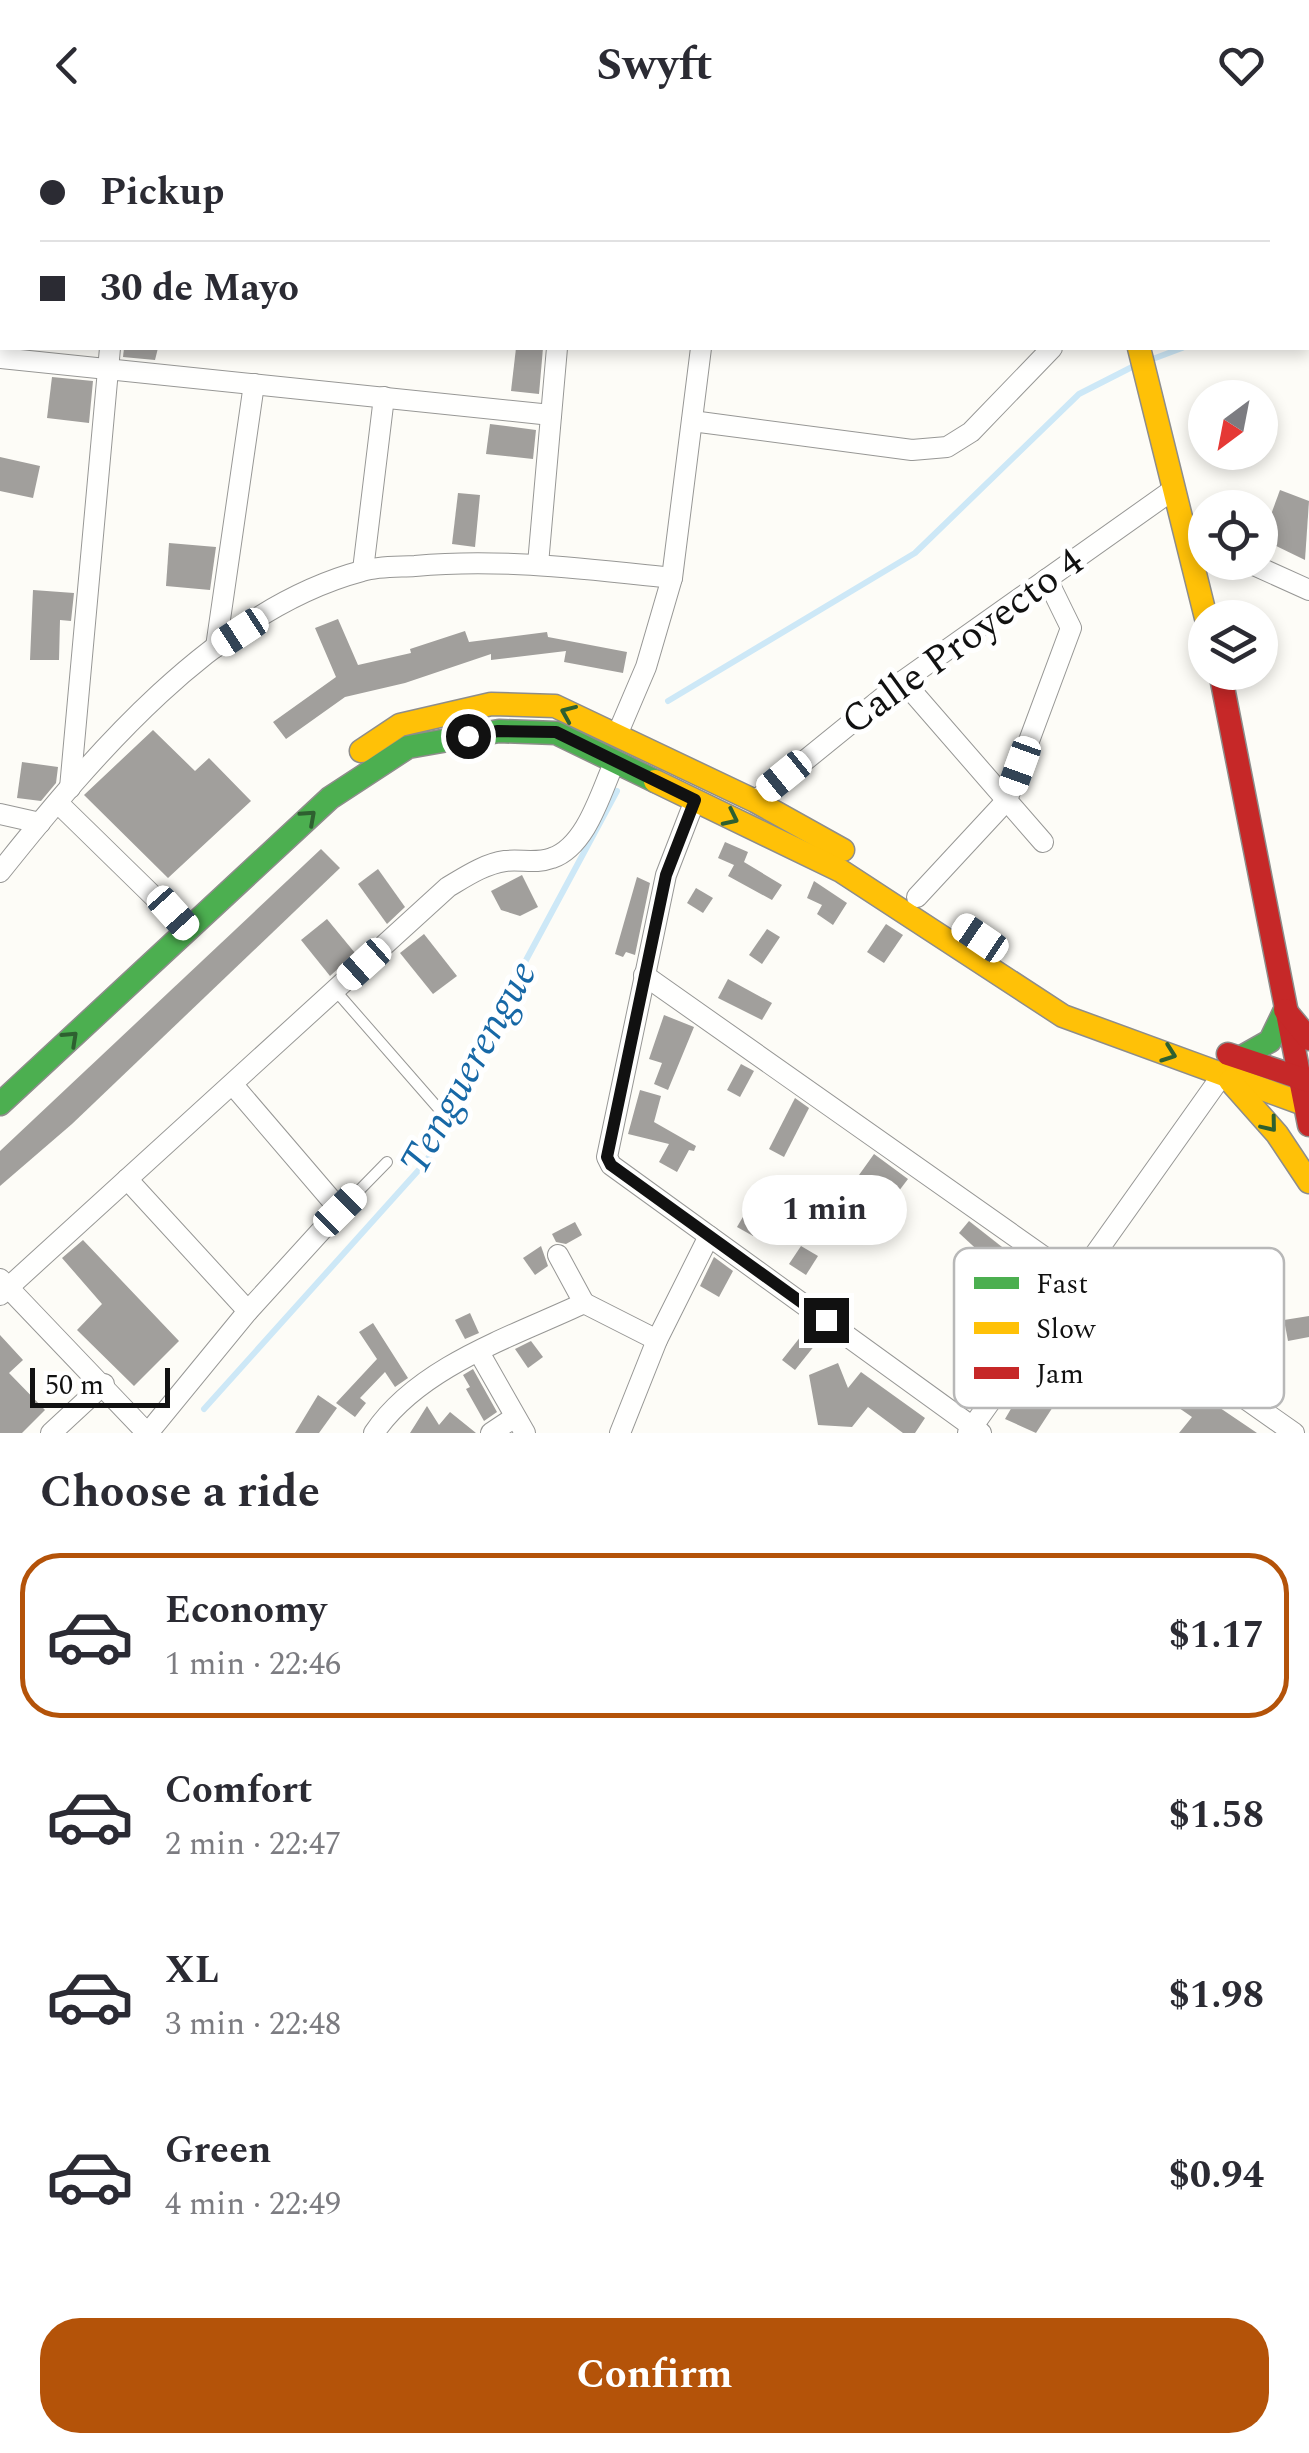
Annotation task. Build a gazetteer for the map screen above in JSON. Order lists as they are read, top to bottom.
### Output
{
  "streets": {
    "street": ["Calle Proyecto 4"]
  },
  "water": ["Tenguerengue"],
  "legend": ["Fast", "Slow", "Jam"],
  "scale_bar": "50 m",
  "north": "bottom left",
  "page": {
    "header": "Swyft",
    "banner": ["Pickup", "30 de Mayo"],
    "bubble": "1 min",
    "scale": "50 m",
    "heading": "Choose a ride",
    "list": [
      {
        "name": "Economy",
        "note": "1 min · 22:46",
        "value": "$1.17"
      },
      {
        "name": "Comfort",
        "note": "2 min · 22:47",
        "value": "$1.58"
      },
      {
        "name": "XL",
        "note": "3 min · 22:48",
        "value": "$1.98"
      },
      {
        "name": "Green",
        "note": "4 min · 22:49",
        "value": "$0.94"
      }
    ],
    "buttons": "Confirm"
  }
}
